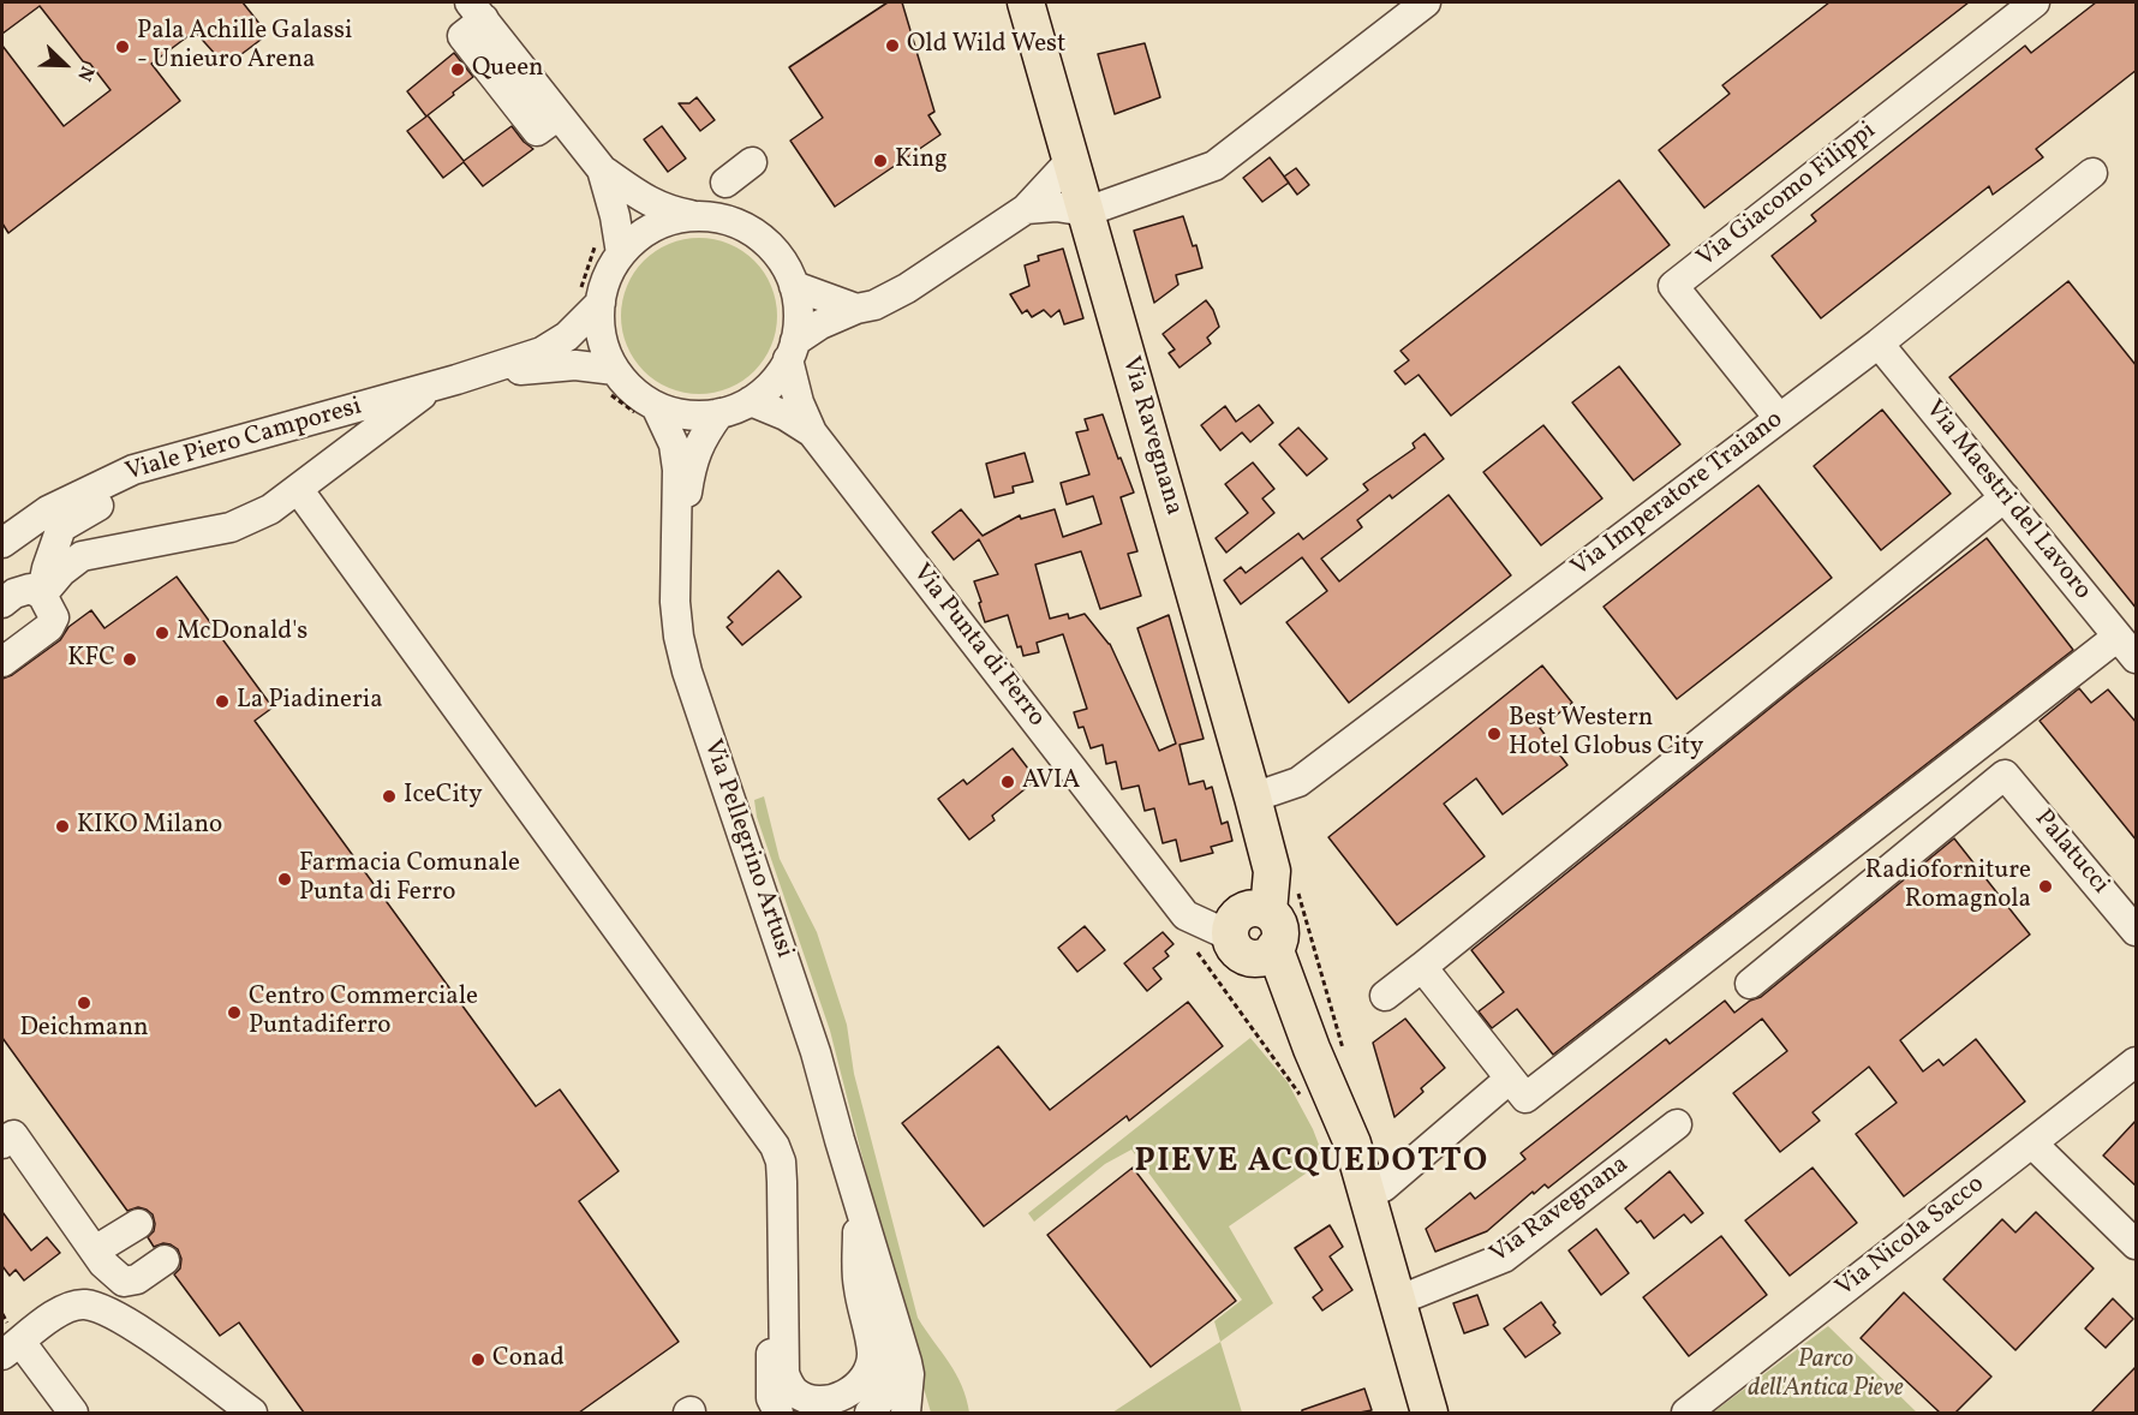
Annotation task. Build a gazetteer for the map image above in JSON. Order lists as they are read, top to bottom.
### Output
{
  "streets": {
    "main road": ["Via Ravegnana"],
    "street": [
      "Via Giacomo Filippi",
      "Viale Piero Camporesi",
      "Via Imperatore Traiano",
      "Via Maestri del Lavoro",
      "Via Punta di Ferro",
      "Via Pellegrino Artusi",
      "Palatucci",
      "Via Nicola Sacco"
    ]
  },
  "crossings": [
    ["Via Giacomo Filippi", "Via Imperatore Traiano"],
    ["Via Ravegnana", "Via Imperatore Traiano"],
    ["Via Ravegnana", "Via Punta di Ferro"],
    ["Viale Piero Camporesi", "Via Punta di Ferro"],
    ["Via Imperatore Traiano", "Via Maestri del Lavoro"]
  ],
  "districts": ["PIEVE ACQUEDOTTO"],
  "parks": ["Parco dell'Antica Pieve"],
  "places": [
    "Old Wild West",
    "Pala Achille Galassi - Unieuro Arena",
    "Queen",
    "King",
    "McDonald's",
    "KFC",
    "La Piadineria",
    "Best Western Hotel Globus City",
    "AVIA",
    "IceCity",
    "KIKO Milano",
    "Farmacia Comunale Punta di Ferro",
    "Radioforniture Romagnola",
    "Deichmann",
    "Centro Commerciale Puntadiferro",
    "Conad"
  ],
  "north": "bottom right"
}
